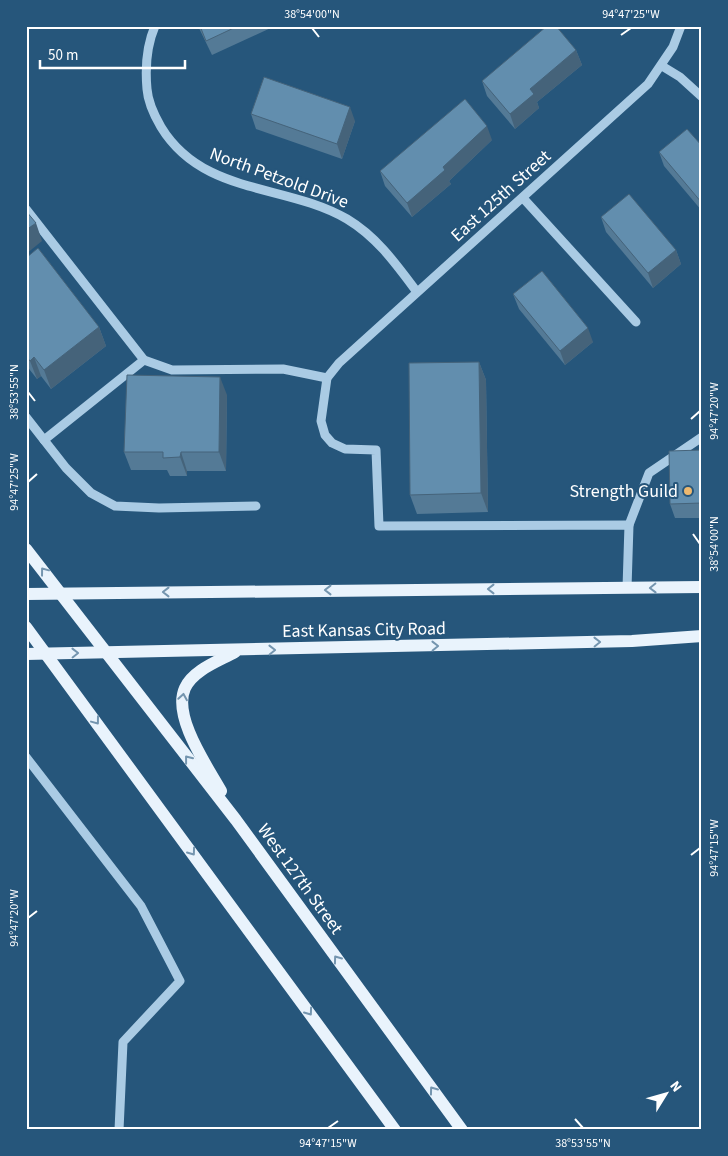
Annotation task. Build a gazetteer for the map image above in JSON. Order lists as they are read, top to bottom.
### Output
{
  "streets": {
    "main road": ["East Kansas City Road", "West 127th Street"],
    "street": ["North Petzold Drive", "East 125th Street"]
  },
  "crossings": [
    ["North Petzold Drive", "East 125th Street"],
    ["East Kansas City Road", "West 127th Street"]
  ],
  "places": ["Strength Guild"],
  "scale_bar": "50 m",
  "north": "top right",
  "coordinates": [
    "38°54'00\"N",
    "94°47'25\"W",
    "38°53'55\"N",
    "94°47'20\"W",
    "94°47'15\"W"
  ]
}
